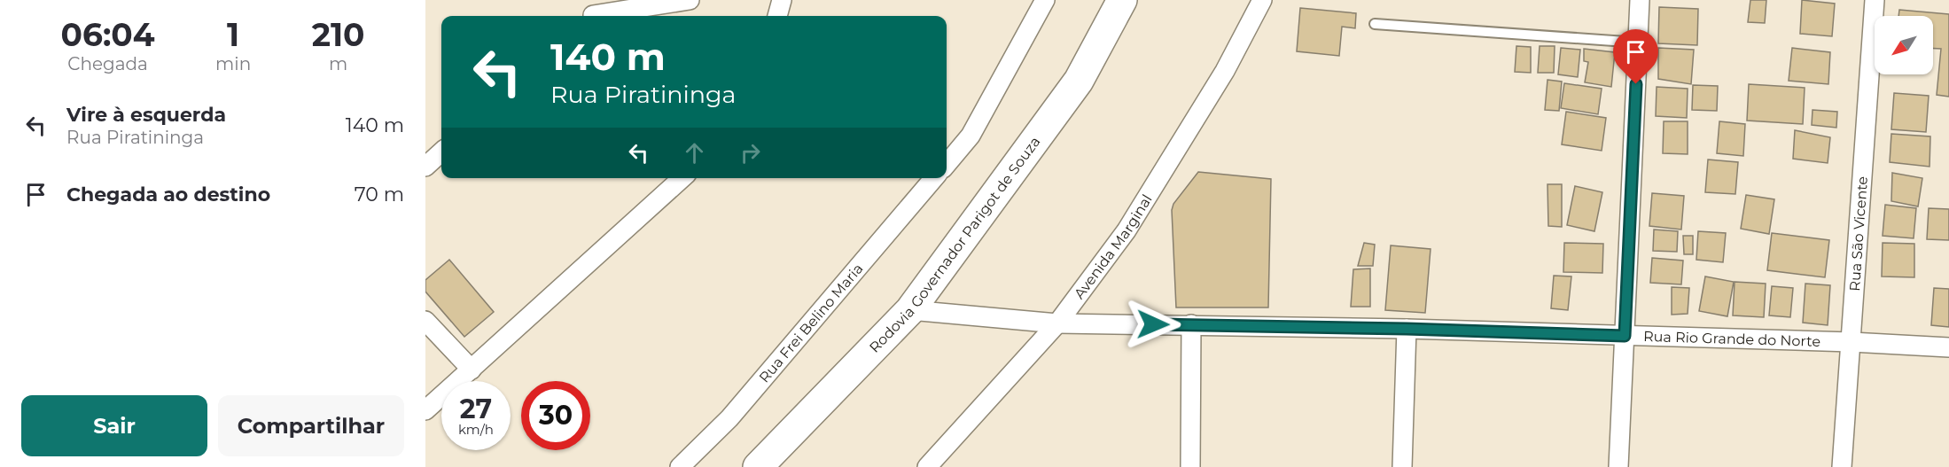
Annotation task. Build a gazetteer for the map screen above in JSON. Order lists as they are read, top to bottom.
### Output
{
  "streets": {
    "main road": ["Rodovia Governador Parigot de Souza"],
    "street": [
      "Rua São Vicente",
      "Avenida Marginal",
      "Rua Frei Belino Maria",
      "Rua Rio Grande do Norte"
    ]
  },
  "crossings": [
    ["Rua São Vicente", "Rua Rio Grande do Norte"],
    ["Rodovia Governador Parigot de Souza", "Rua Rio Grande do Norte"],
    ["Avenida Marginal", "Rua Rio Grande do Norte"]
  ],
  "north": "bottom left",
  "page": {
    "eta": [
      "06:04",
      "Chegada",
      "1",
      "min",
      "210",
      "m"
    ],
    "turn": ["140 m", "Rua Piratininga"],
    "list": [
      {
        "name": "Vire à esquerda",
        "note": "Rua Piratininga",
        "value": "140 m"
      },
      {
        "name": "Chegada ao destino",
        "value": "70 m"
      }
    ],
    "speed": "27 km/h",
    "limit": "30",
    "buttons": ["Sair", "Compartilhar"]
  }
}
